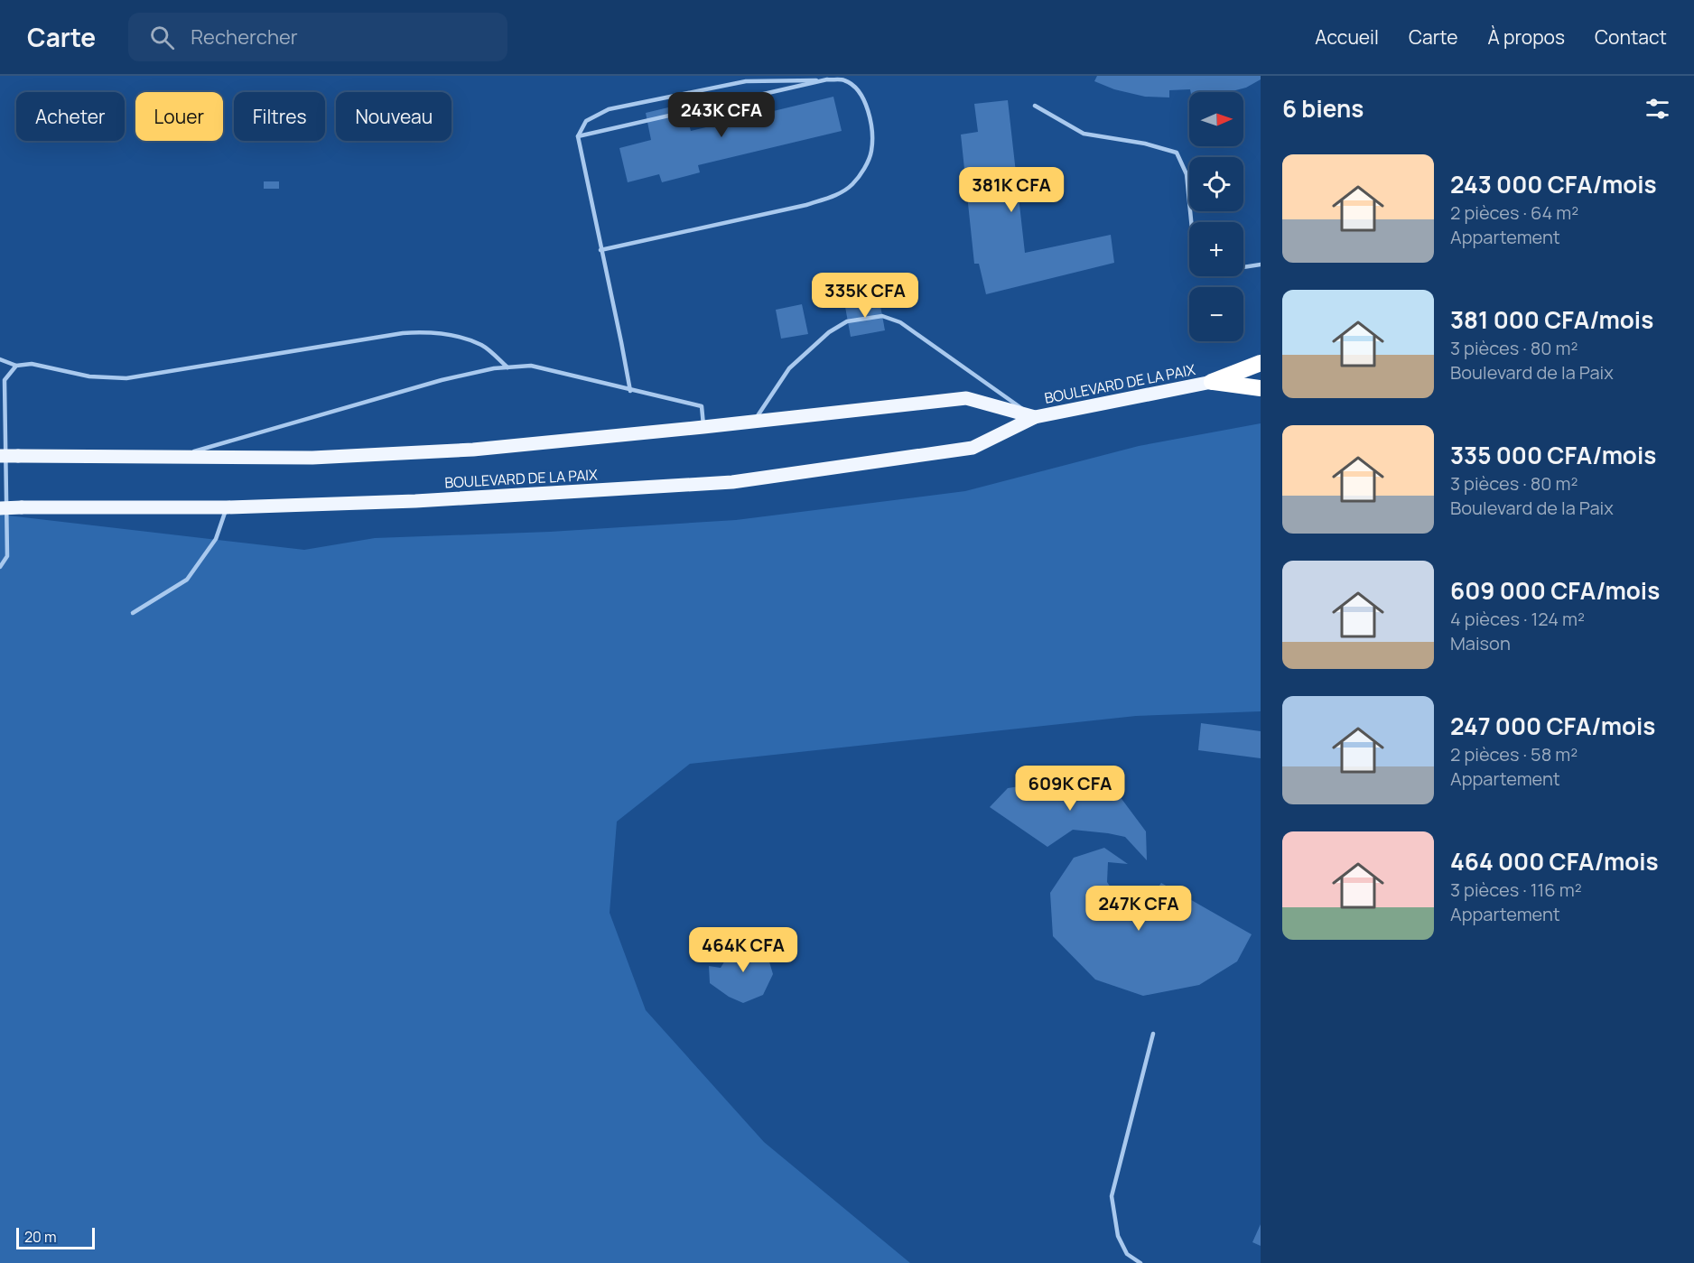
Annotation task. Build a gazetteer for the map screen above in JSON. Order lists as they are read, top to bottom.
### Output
{
  "streets": {
    "main road": ["BOULEVARD DE LA PAIX"]
  },
  "scale_bar": "20 m",
  "north": "right",
  "page": {
    "header": "Carte",
    "search": "Rechercher",
    "nav": [
      "Accueil",
      "Carte",
      "À propos",
      "Contact"
    ],
    "heading": "6 biens",
    "map_buttons": ["+", "−"],
    "price": [
      "243K CFA",
      "381K CFA",
      "335K CFA",
      "609K CFA",
      "247K CFA",
      "464K CFA"
    ],
    "chip": [
      "Acheter",
      "Louer",
      "Filtres",
      "Nouveau"
    ],
    "list": [
      {
        "name": "243 000 CFA/mois",
        "note": "2 pièces · 64 m² · Appartement"
      },
      {
        "name": "381 000 CFA/mois",
        "note": "3 pièces · 80 m² · Boulevard de la Paix"
      },
      {
        "name": "335 000 CFA/mois",
        "note": "3 pièces · 80 m² · Boulevard de la Paix"
      },
      {
        "name": "609 000 CFA/mois",
        "note": "4 pièces · 124 m² · Maison"
      },
      {
        "name": "247 000 CFA/mois",
        "note": "2 pièces · 58 m² · Appartement"
      },
      {
        "name": "464 000 CFA/mois",
        "note": "3 pièces · 116 m² · Appartement"
      }
    ],
    "scale": "20 m"
  }
}
